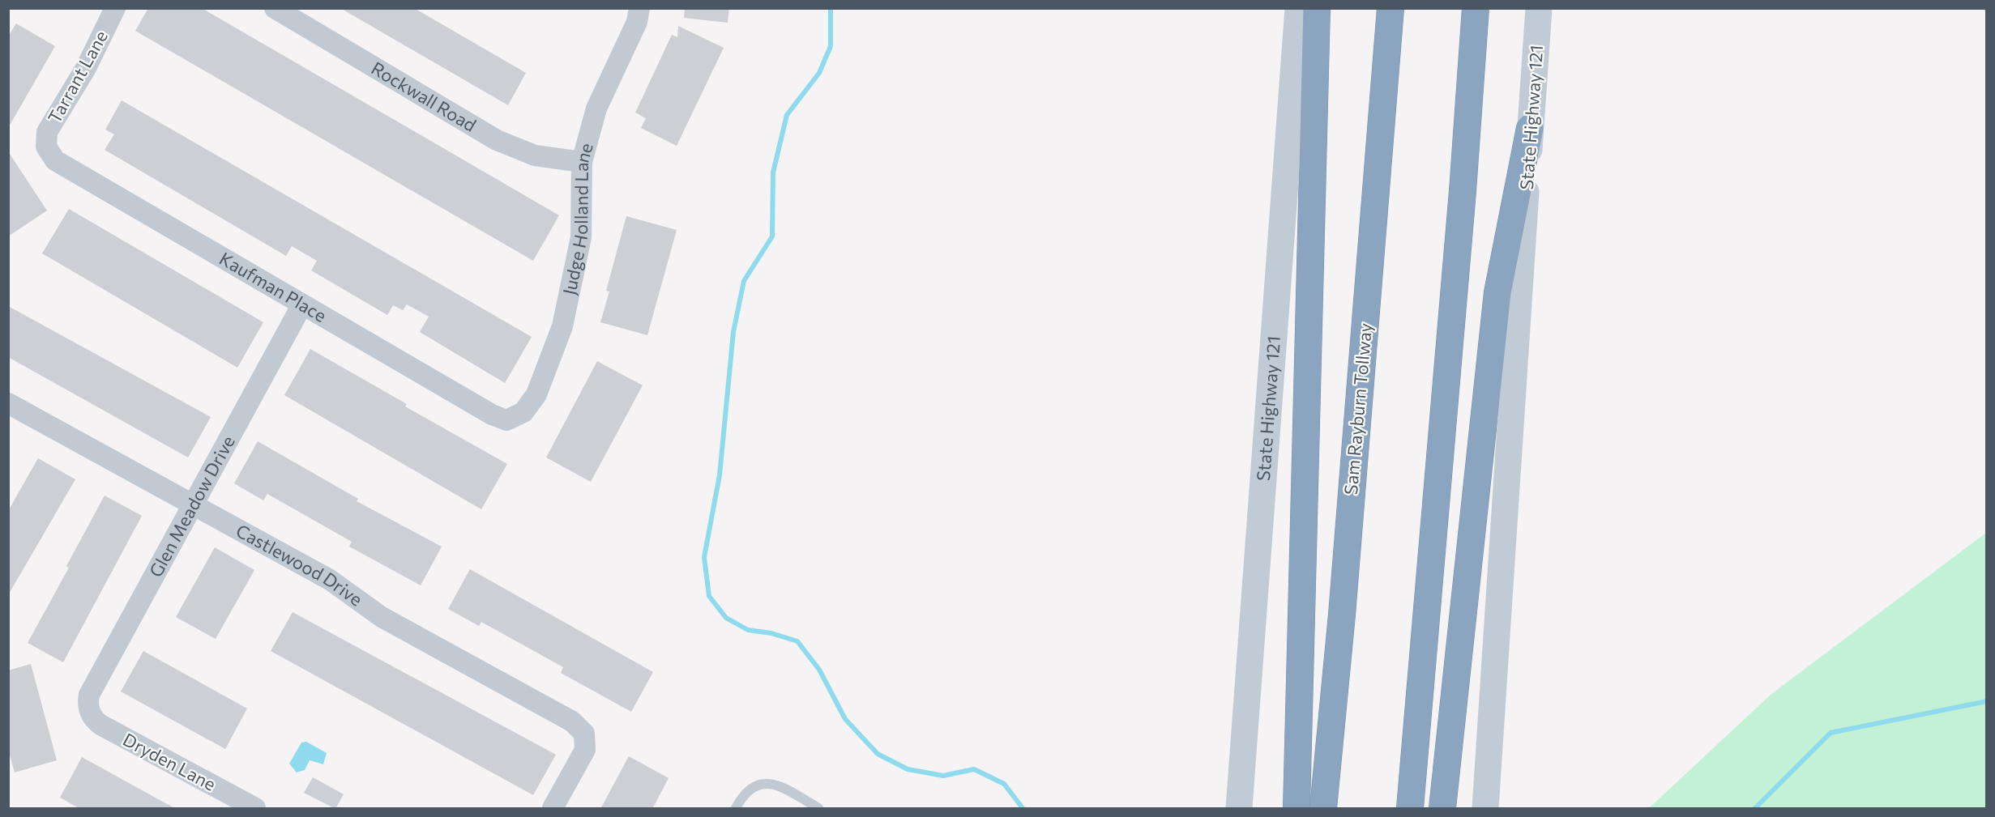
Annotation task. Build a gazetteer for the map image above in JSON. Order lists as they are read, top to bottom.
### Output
{
  "streets": {
    "highway": ["Sam Rayburn Tollway"],
    "main road": ["State Highway 121"],
    "street": [
      "Tarrant Lane",
      "Rockwall Road",
      "Judge Holland Lane",
      "Kaufman Place",
      "Glen Meadow Drive",
      "Castlewood Drive",
      "Dryden Lane"
    ]
  },
  "crossings": [
    ["Tarrant Lane", "Kaufman Place"],
    ["Rockwall Road", "Judge Holland Lane"],
    ["Judge Holland Lane", "Kaufman Place"],
    ["Kaufman Place", "Glen Meadow Drive"],
    ["Glen Meadow Drive", "Castlewood Drive"],
    ["Glen Meadow Drive", "Dryden Lane"]
  ]
}
